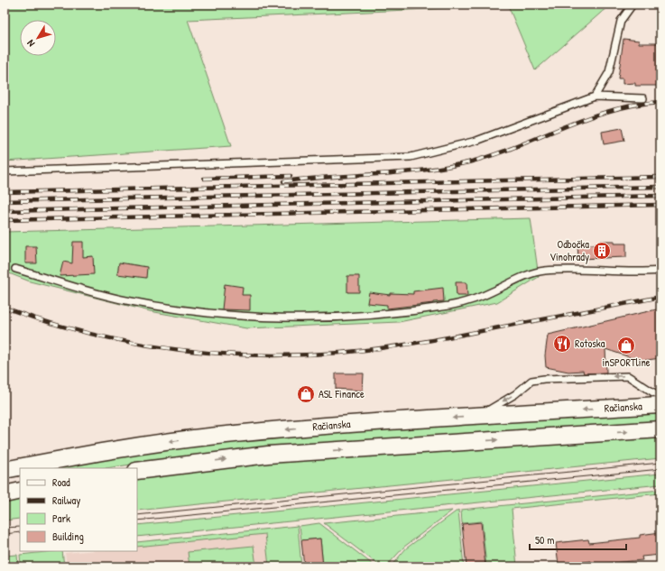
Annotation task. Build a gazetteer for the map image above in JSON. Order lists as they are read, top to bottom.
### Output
{
  "streets": {
    "main road": ["Račianska"]
  },
  "places": {
    "building": ["Odbočka Vinohrady"],
    "restaurant": ["Rotoska"],
    "shop": ["inSPORTline", "ASL Finance"]
  },
  "legend": [
    "Road",
    "Railway",
    "Park",
    "Building"
  ],
  "scale_bar": "50 m",
  "north": "bottom left"
}
